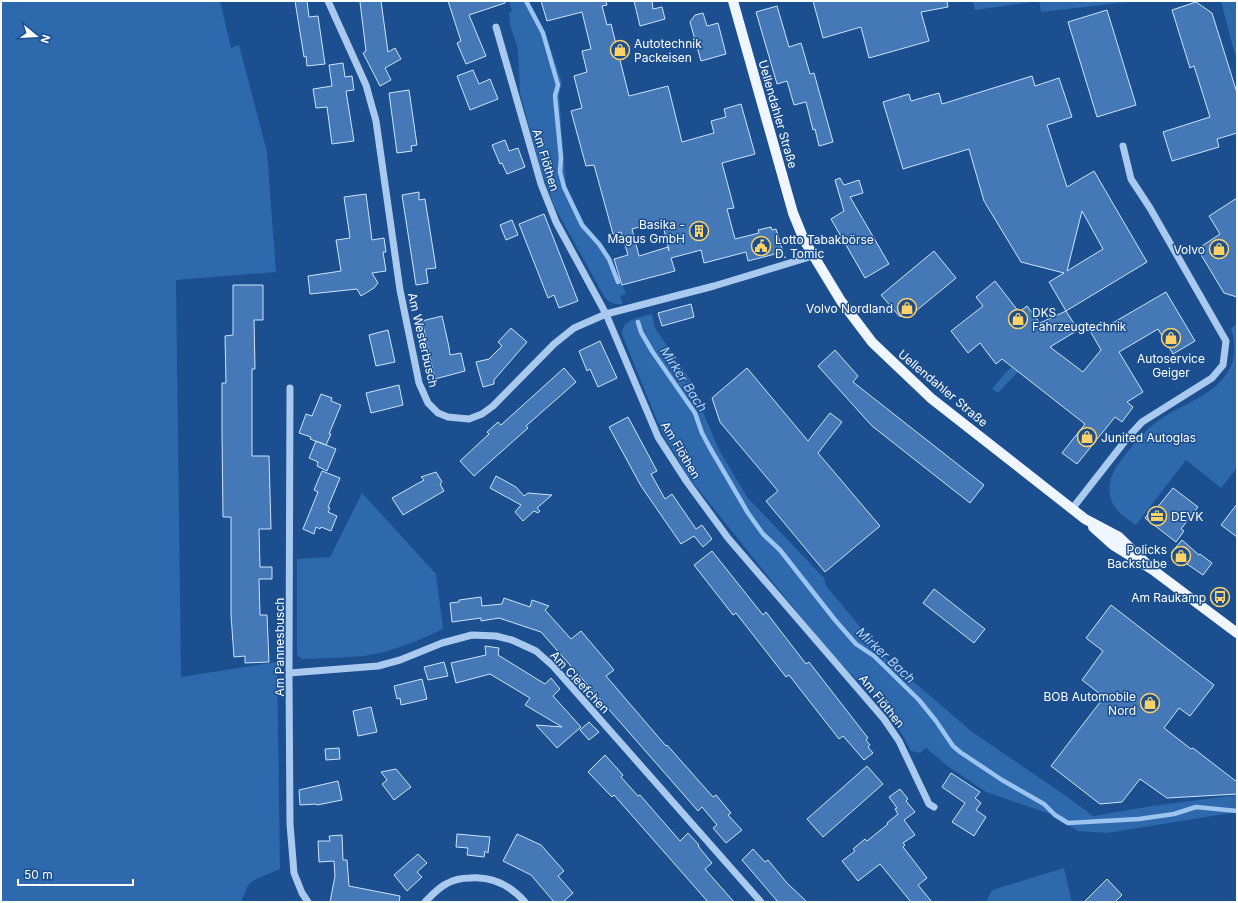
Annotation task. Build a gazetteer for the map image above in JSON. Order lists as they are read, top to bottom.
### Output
{
  "streets": {
    "main road": ["Uellendahler Straße"],
    "street": [
      "Am Flöthen",
      "Am Westerbusch",
      "Am Pannesbusch",
      "Am Cleefchen"
    ]
  },
  "crossings": [
    ["Uellendahler Straße", "Am Westerbusch"],
    ["Am Flöthen", "Am Westerbusch"],
    ["Am Pannesbusch", "Am Cleefchen"]
  ],
  "water": ["Mirker Bach"],
  "places": {
    "shop": [
      "Autotechnik Packeisen",
      "Volvo",
      "Volvo Nordland",
      "DKS Fahrzeugtechnik",
      "Autoservice Geiger",
      "Junited Autoglas",
      "Policks Backstube",
      "BOB Automobile Nord"
    ],
    "building": ["Basika - Magus GmbH"],
    "public building": ["Lotto Tabakbörse D. Tomic"],
    "office": ["DEVK"],
    "bus stop": ["Am Raukamp"]
  },
  "scale_bar": "50 m",
  "north": "right"
}
